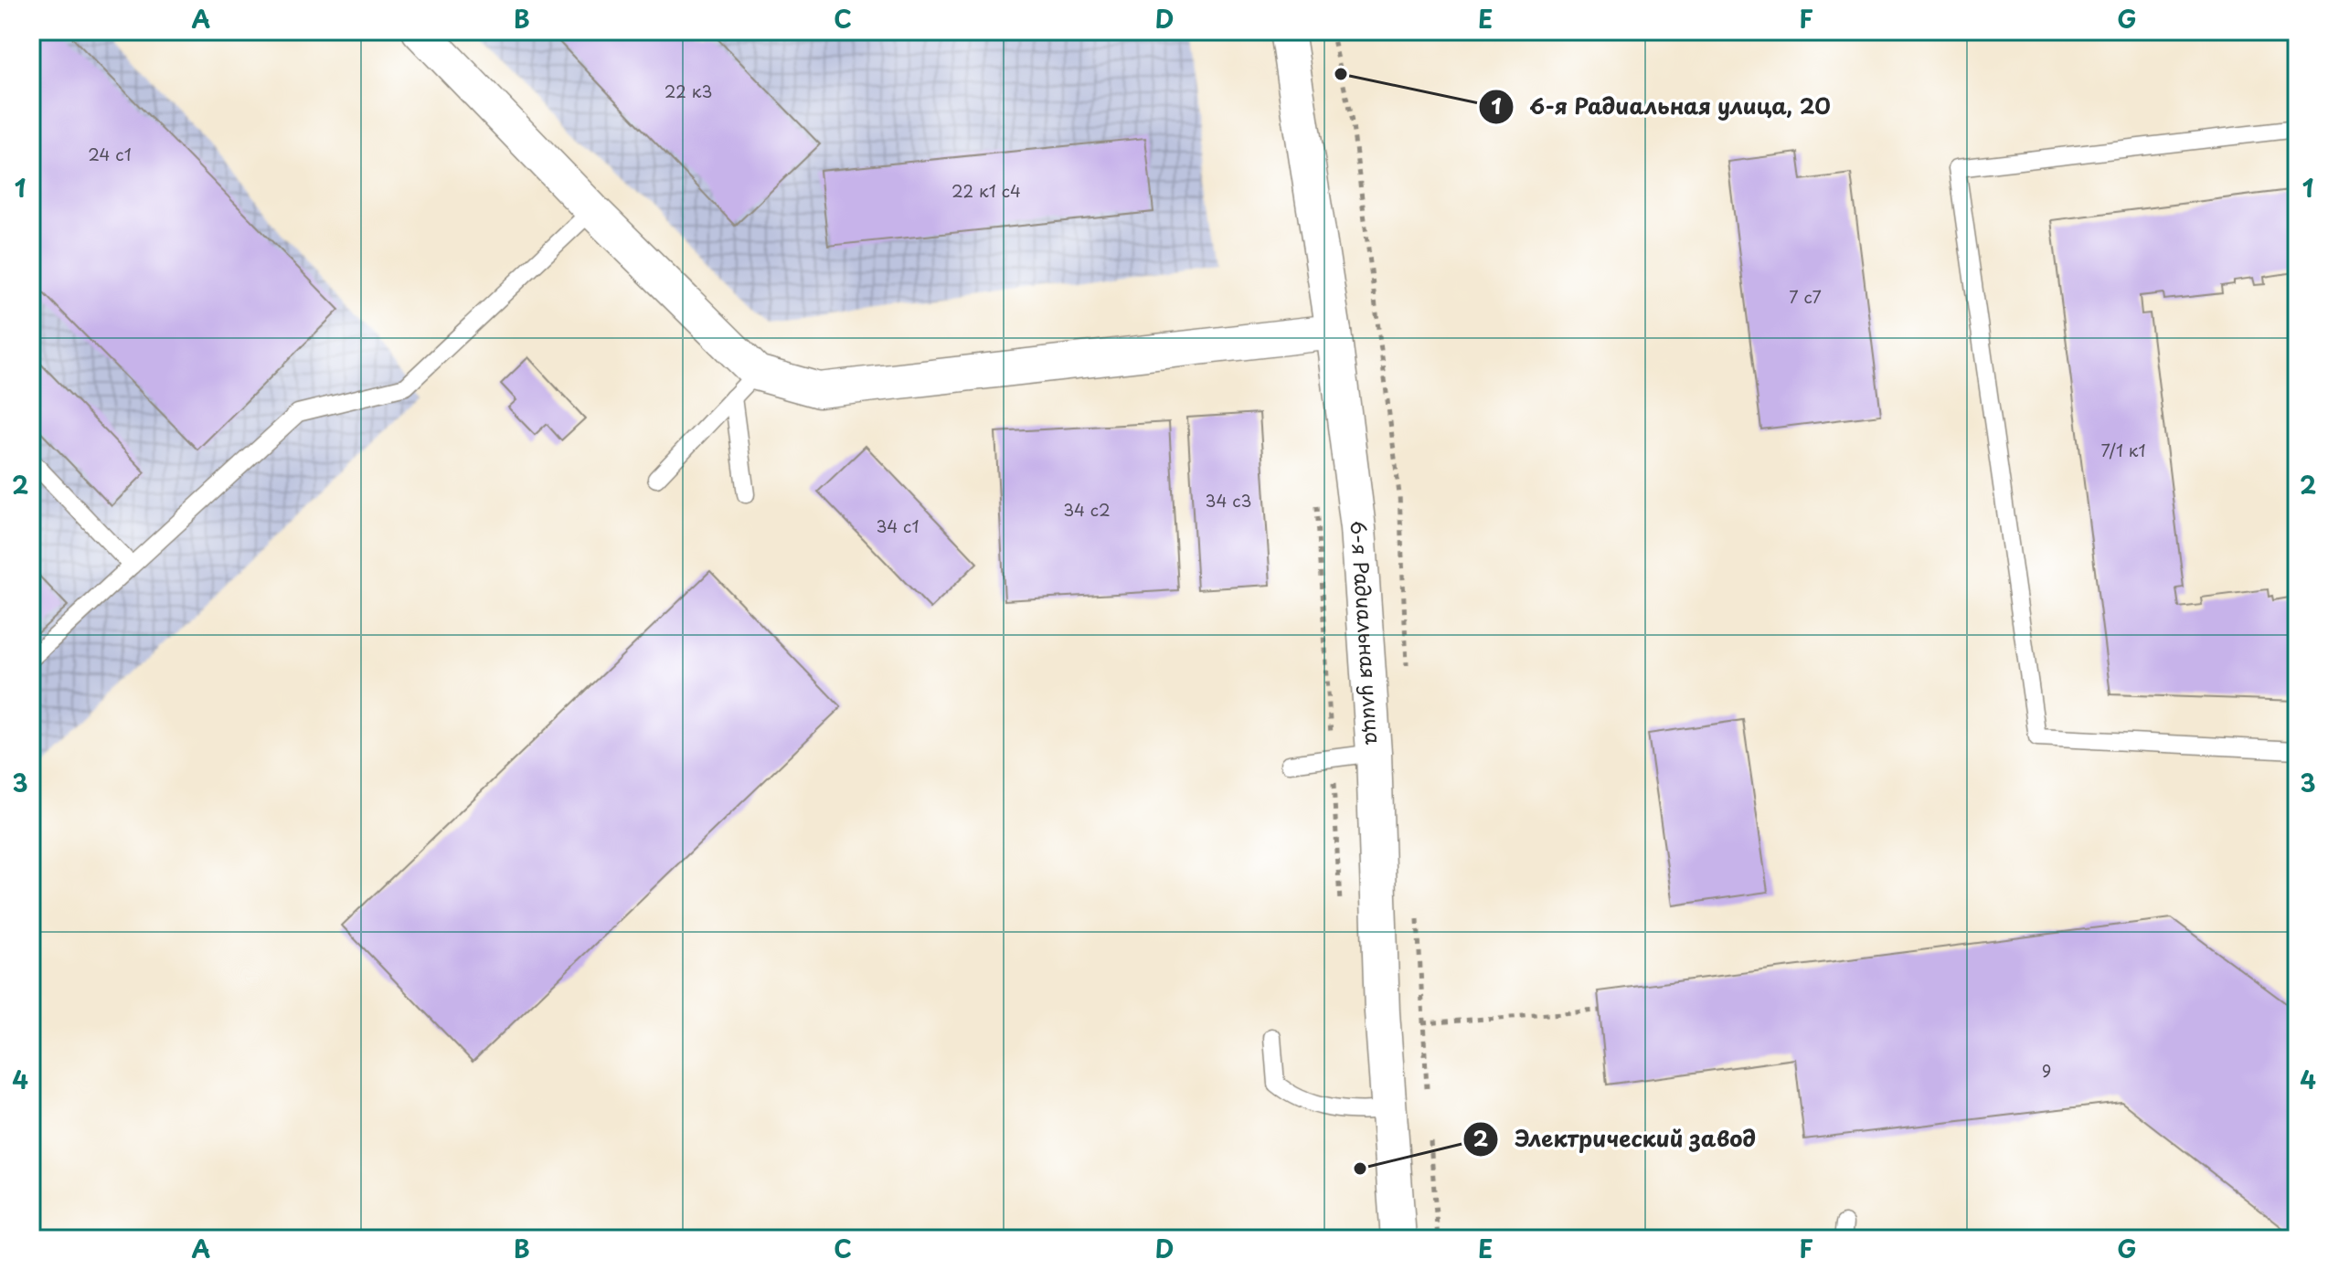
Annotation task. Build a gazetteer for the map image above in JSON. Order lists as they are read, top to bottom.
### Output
{
  "streets": {
    "street": ["6-я Радиальная улица"]
  },
  "places": ["6-я Радиальная улица, 20", "Электрический завод"],
  "house_numbers": [
    "22 к3",
    "24 с1",
    "22 к1 с4",
    "7 с7",
    "7/1 к1",
    "34 с3",
    "34 с2",
    "34 с1",
    "9"
  ],
  "grid": {
    "columns": [
      "A",
      "B",
      "C",
      "D",
      "E",
      "F",
      "G"
    ],
    "rows": [
      "1",
      "2",
      "3",
      "4"
    ]
  }
}
